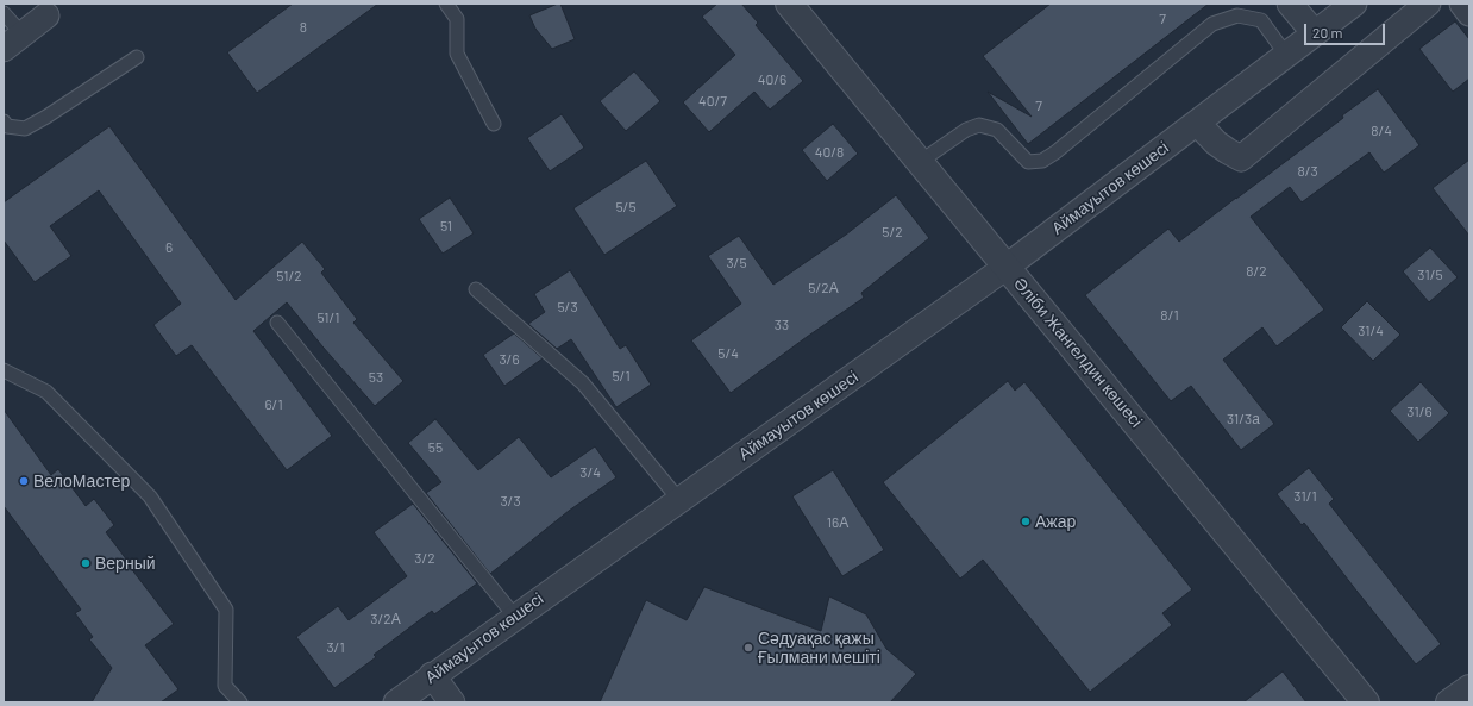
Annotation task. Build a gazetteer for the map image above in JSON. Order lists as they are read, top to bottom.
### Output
{
  "streets": {
    "street": ["Аймауытов көшесі", "Әліби Жангелдин көшесі"]
  },
  "crossings": [
    ["Аймауытов көшесі", "Әліби Жангелдин көшесі"]
  ],
  "places": [
    "ВелоМастер",
    "Ажар",
    "Верный",
    "Сәдуақас қажы Ғылмани мешіті"
  ],
  "house_numbers": [
    "7",
    "8",
    "40/6",
    "40/7",
    "7",
    "8/4",
    "40/8",
    "8/3",
    "5/5",
    "51",
    "5/2",
    "6",
    "3/5",
    "8/2",
    "31/5",
    "51/2",
    "5/2А",
    "5/3",
    "8/1",
    "51/1",
    "33",
    "31/4",
    "5/4",
    "3/6",
    "5/1",
    "53",
    "6/1",
    "31/6",
    "31/3а",
    "55",
    "3/4",
    "31/1",
    "3/3",
    "16А",
    "3/2",
    "3/2А",
    "3/1"
  ],
  "scale_bar": "20 m"
}
